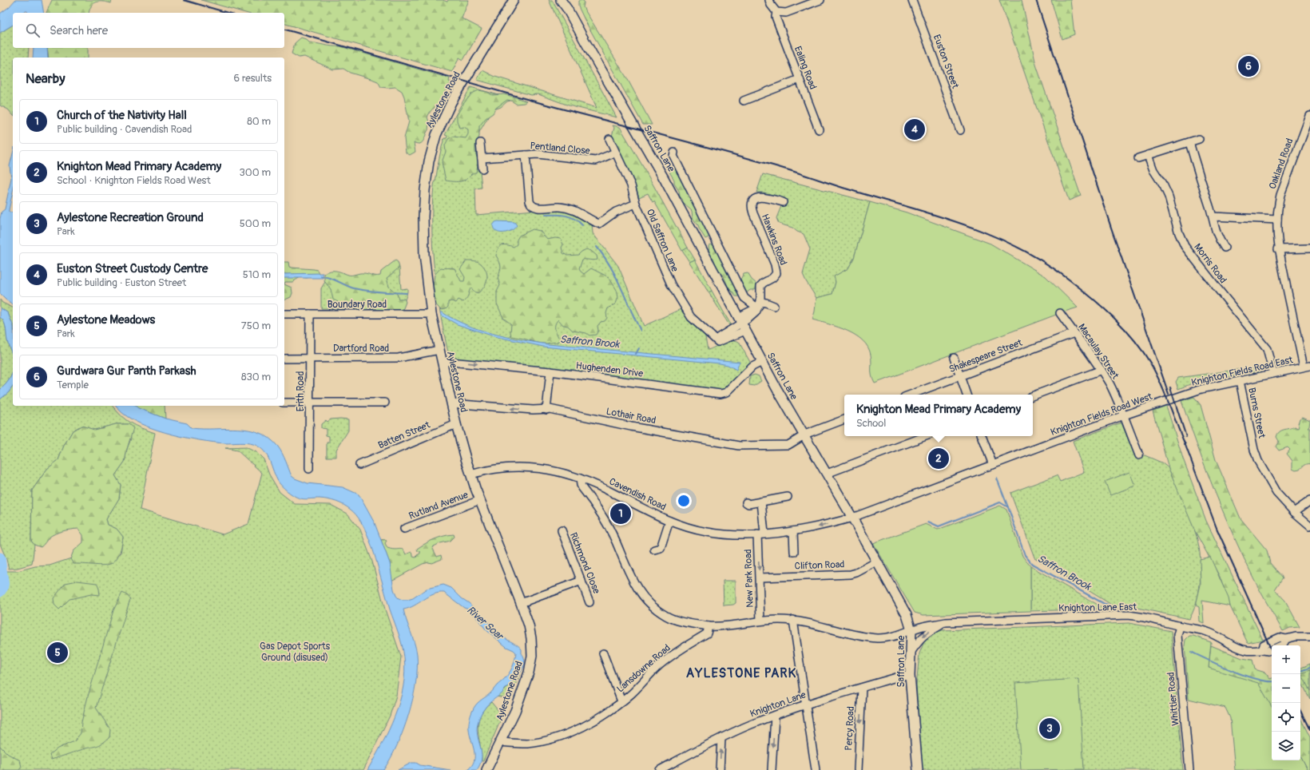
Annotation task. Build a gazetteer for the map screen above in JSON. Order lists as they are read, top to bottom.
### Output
{
  "streets": {
    "main road": ["Aylestone Road", "Saffron Lane"],
    "street": [
      "Euston Street",
      "Ealing Road",
      "Pentland Close",
      "Oakland Road",
      "Hawkins Road",
      "Old Saffron Lane",
      "Morris Road",
      "Boundary Road",
      "Dartford Road",
      "Macaulay Street",
      "Shakespeare Street",
      "Hughenden Drive",
      "Knighton Fields Road East",
      "Erith Road",
      "Burns Street",
      "Knighton Fields Road West",
      "Lothair Road",
      "Batten Street",
      "Cavendish Road",
      "Rutland Avenue",
      "Richmond Close",
      "Clifton Road",
      "New Park Road",
      "Knighton Lane East",
      "Lansdowne Road",
      "Whittier Road",
      "Knighton Lane",
      "Percy Road"
    ]
  },
  "crossings": [
    ["Aylestone Road", "Boundary Road"],
    ["Aylestone Road", "Dartford Road"],
    ["Aylestone Road", "Hughenden Drive"],
    ["Aylestone Road", "Lothair Road"],
    ["Aylestone Road", "Batten Street"],
    ["Aylestone Road", "Cavendish Road"],
    ["Aylestone Road", "Rutland Avenue"],
    ["Aylestone Road", "Lansdowne Road"],
    ["Pentland Close", "Old Saffron Lane"],
    ["Saffron Lane", "Old Saffron Lane"],
    ["Saffron Lane", "Hughenden Drive"],
    ["Saffron Lane", "Knighton Fields Road West"],
    ["Saffron Lane", "Lothair Road"],
    ["Saffron Lane", "Cavendish Road"],
    ["Saffron Lane", "Clifton Road"],
    ["Saffron Lane", "Knighton Lane East"],
    ["Saffron Lane", "Knighton Lane"],
    ["Oakland Road", "Knighton Fields Road East"],
    ["Morris Road", "Knighton Fields Road East"],
    ["Boundary Road", "Erith Road"],
    ["Dartford Road", "Erith Road"],
    ["Macaulay Street", "Shakespeare Street"],
    ["Macaulay Street", "Knighton Fields Road West"],
    ["Knighton Fields Road East", "Burns Street"],
    ["Knighton Fields Road East", "Knighton Fields Road West"],
    ["Knighton Fields Road West", "Cavendish Road"],
    ["Cavendish Road", "New Park Road"],
    ["Clifton Road", "New Park Road"],
    ["Knighton Lane East", "Whittier Road"],
    ["Knighton Lane", "Percy Road"]
  ],
  "districts": ["AYLESTONE PARK"],
  "water": ["Saffron Brook", "River Soar"],
  "parks": ["Gas Depot Sports Ground (disused)"],
  "page": {
    "search": "Search here",
    "pins": [
      "6",
      "4",
      "2",
      "1",
      "5",
      "3"
    ],
    "heading": ["Nearby", "6 results"],
    "list": [
      {
        "mark": "1",
        "name": "Church of the Nativity Hall",
        "note": "Public building · Cavendish Road",
        "value": "80 m"
      },
      {
        "mark": "2",
        "name": "Knighton Mead Primary Academy",
        "note": "School · Knighton Fields Road West",
        "value": "300 m"
      },
      {
        "mark": "3",
        "name": "Aylestone Recreation Ground",
        "note": "Park",
        "value": "500 m"
      },
      {
        "mark": "4",
        "name": "Euston Street Custody Centre",
        "note": "Public building · Euston Street",
        "value": "510 m"
      },
      {
        "mark": "5",
        "name": "Aylestone Meadows",
        "note": "Park",
        "value": "750 m"
      },
      {
        "mark": "6",
        "name": "Gurdwara Gur Panth Parkash",
        "note": "Temple",
        "value": "830 m"
      }
    ],
    "popup": ["Knighton Mead Primary Academy", "School"],
    "map_buttons": ["+", "−"]
  }
}
